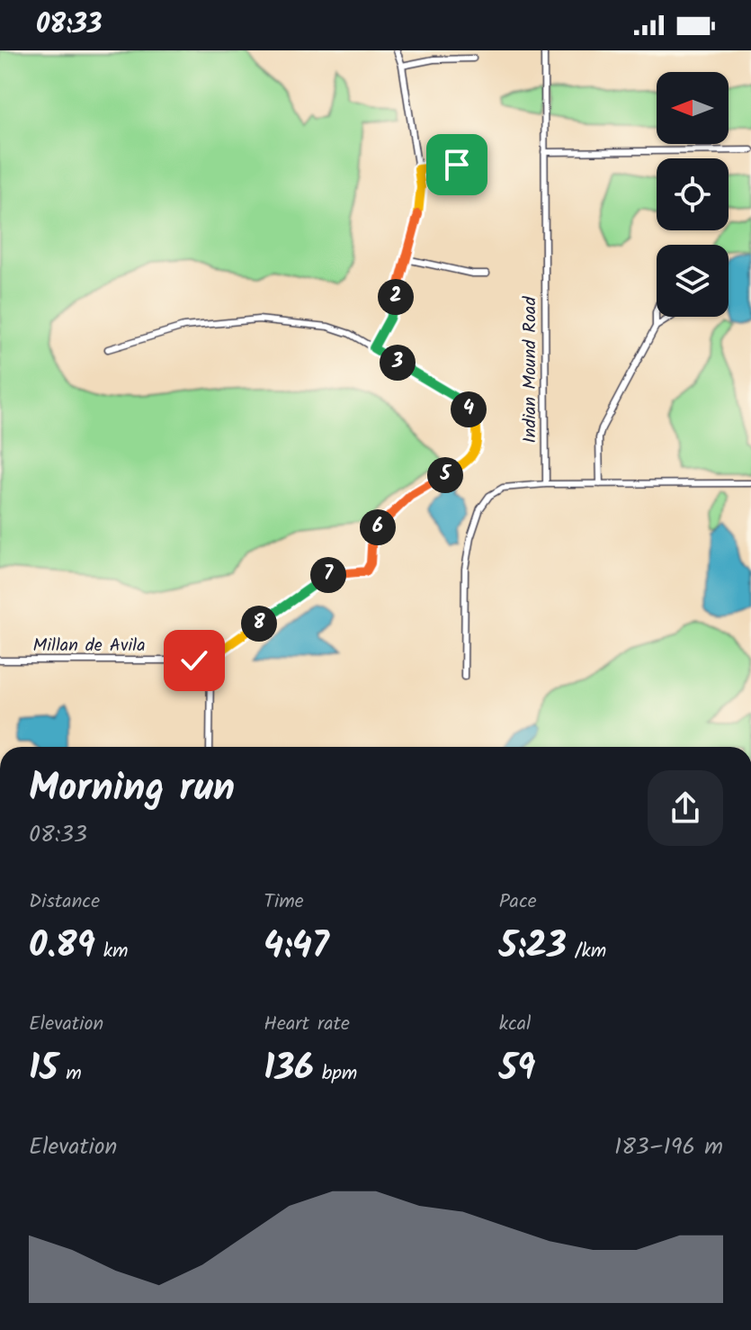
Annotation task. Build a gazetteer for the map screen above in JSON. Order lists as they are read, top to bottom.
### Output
{
  "streets": {
    "street": ["Indian Mound Road", "Millan de Avila"]
  },
  "north": "left",
  "page": {
    "status": "08:33",
    "pins": [
      "2",
      "3",
      "4",
      "5",
      "6",
      "7",
      "8"
    ],
    "heading": ["Morning run", "08:33"],
    "stats": [
      ["Distance", "0.89 km"],
      ["Time", "4:47"],
      ["Pace", "5:23 /km"],
      ["Elevation", "15 m"],
      ["Heart rate", "136 bpm"],
      ["kcal", "59"]
    ],
    "chart": ["Elevation", "183–196 m"]
  }
}
